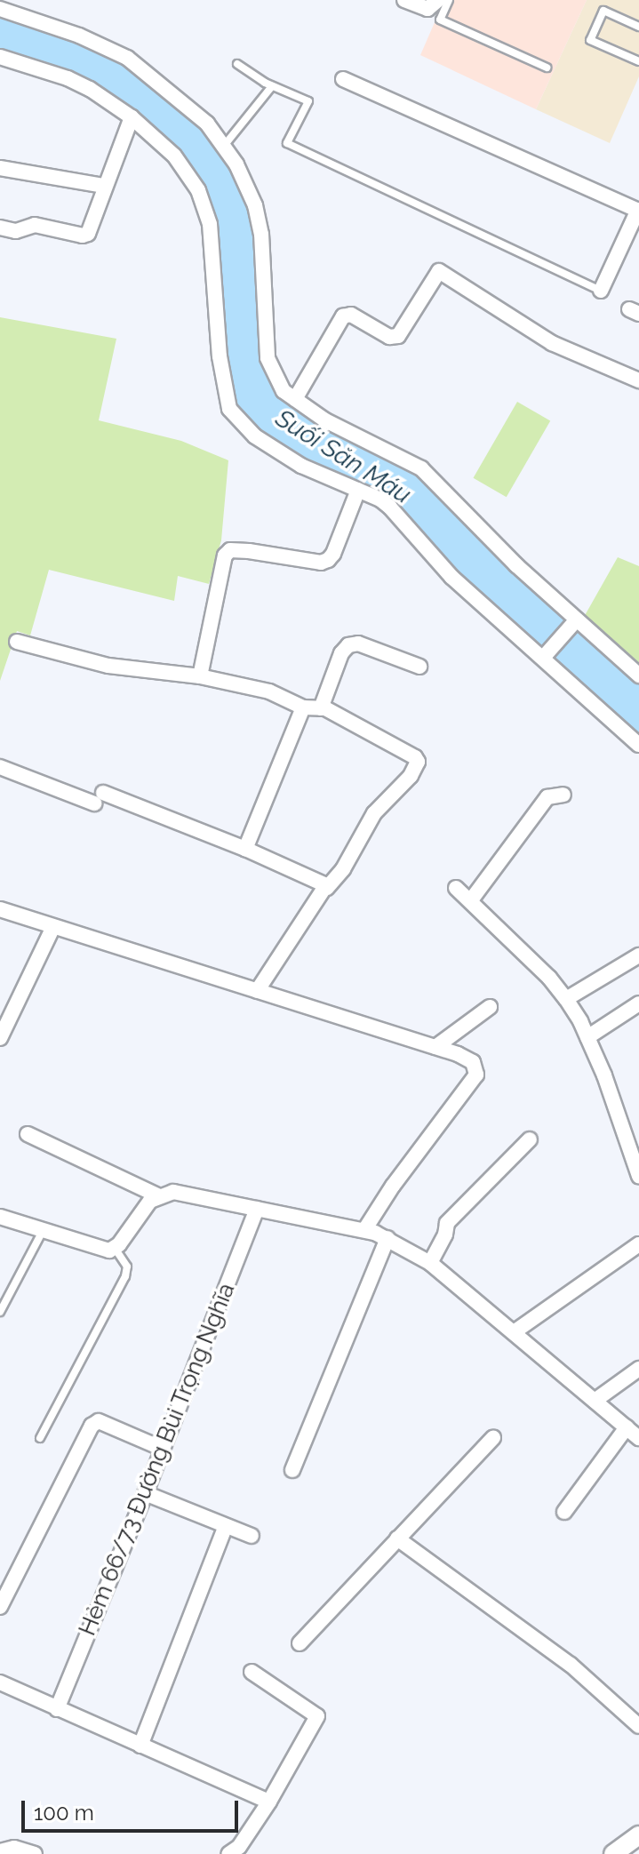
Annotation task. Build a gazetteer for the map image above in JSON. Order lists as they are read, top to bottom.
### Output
{
  "streets": {
    "street": ["Hẻm 66/73 Đường Bùi Trọng Nghĩa"]
  },
  "water": ["Suối Săn Máu"],
  "scale_bar": "100 m"
}
